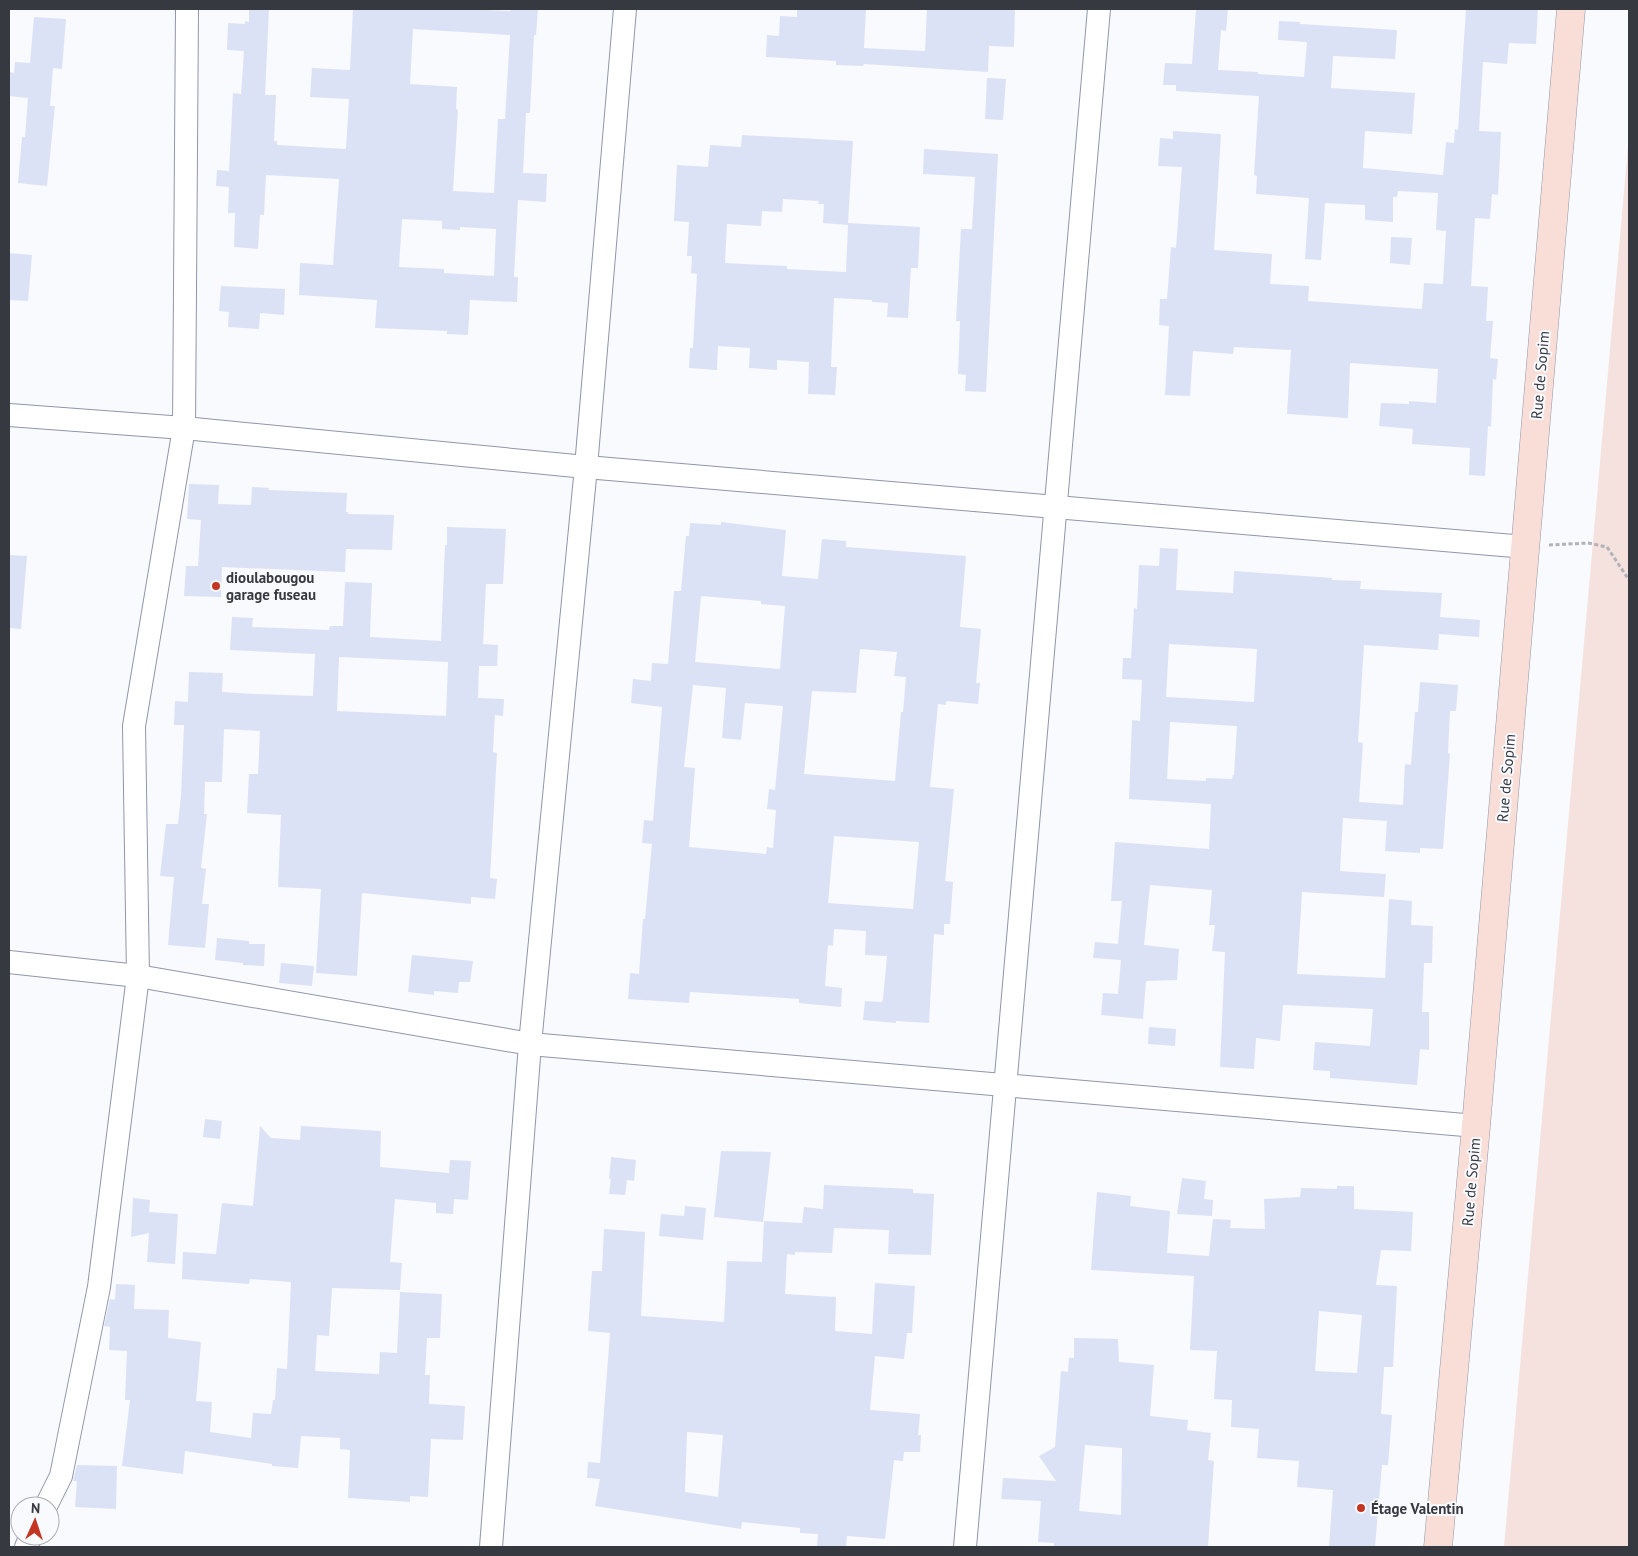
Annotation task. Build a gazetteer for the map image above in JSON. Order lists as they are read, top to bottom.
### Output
{
  "streets": {
    "street": ["Rue de Sopim"]
  },
  "places": ["dioulabougou garage fuseau", "Étage Valentin"],
  "north": "top"
}
